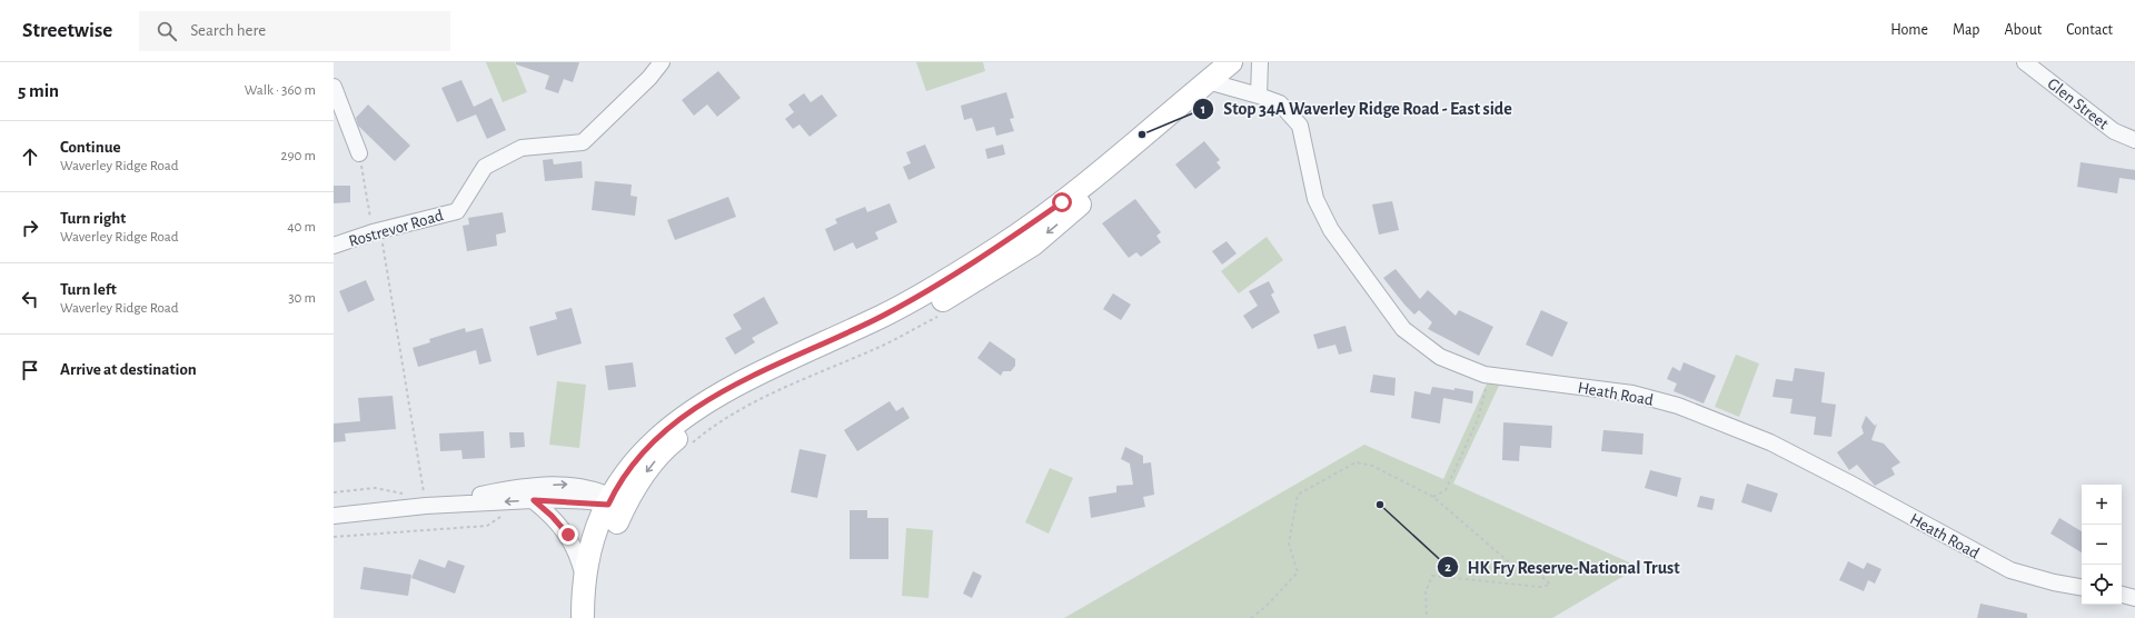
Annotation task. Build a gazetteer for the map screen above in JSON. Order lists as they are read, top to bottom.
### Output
{
  "streets": {
    "street": ["Glen Street", "Rostrevor Road", "Heath Road"]
  },
  "places": ["Stop 34A Waverley Ridge Road - East side", "HK Fry Reserve-National Trust"],
  "page": {
    "header": "Streetwise",
    "search": "Search here",
    "nav": [
      "Home",
      "Map",
      "About",
      "Contact"
    ],
    "heading": ["5 min", "Walk · 360 m"],
    "list": [
      ["Continue", "Waverley Ridge Road", "290 m"],
      ["Turn right", "Waverley Ridge Road", "40 m"],
      ["Turn left", "Waverley Ridge Road", "30 m"],
      "Arrive at destination"
    ],
    "map_buttons": ["+", "−"]
  }
}
